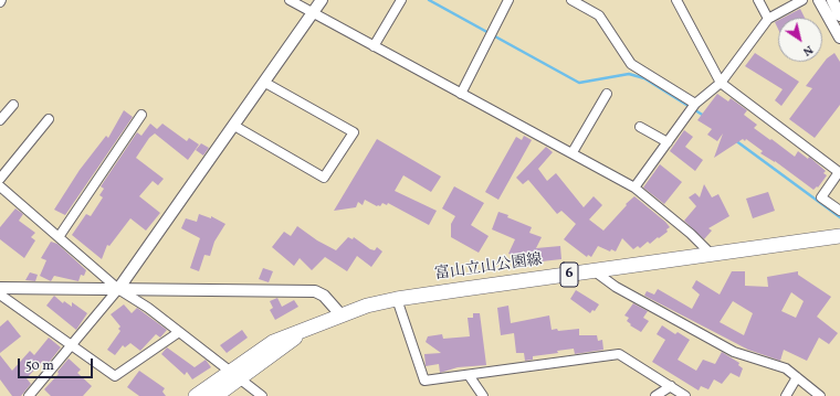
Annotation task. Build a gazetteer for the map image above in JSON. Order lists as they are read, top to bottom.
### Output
{
  "streets": {
    "main road": ["富山立山公園線", "6"]
  },
  "scale_bar": "50 m",
  "north": "bottom right"
}
